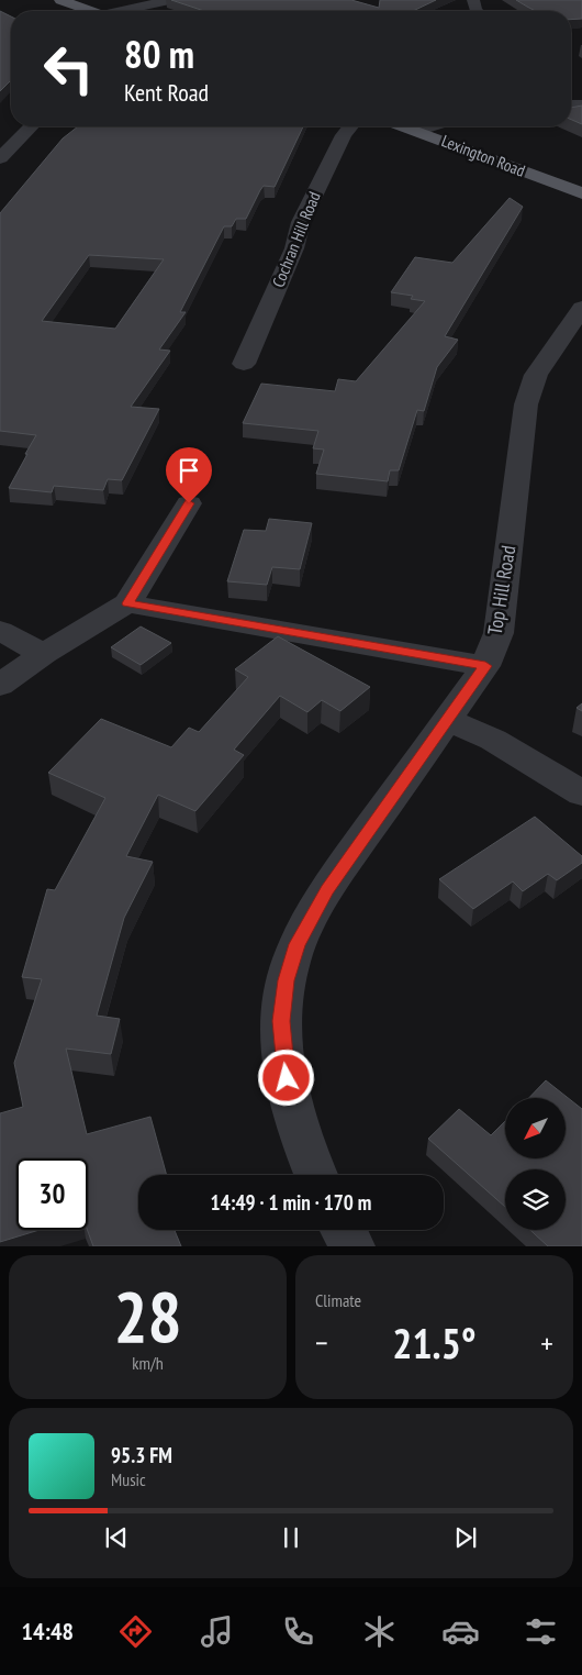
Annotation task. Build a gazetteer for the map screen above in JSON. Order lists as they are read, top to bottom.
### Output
{
  "streets": {
    "main road": ["Lexington Road"],
    "street": ["Cochran Hill Road", "Top Hill Road"]
  },
  "north": "bottom left",
  "page": {
    "turn": ["80 m", "Kent Road"],
    "limit": "30",
    "trip": "14:49 · 1 min · 170 m",
    "tile": [
      ["28", "km/h"],
      "Climate"
    ],
    "heat": ["−", "21.5°", "+"],
    "song": ["95.3 FM", "Music"],
    "tabs": "14:48"
  }
}
